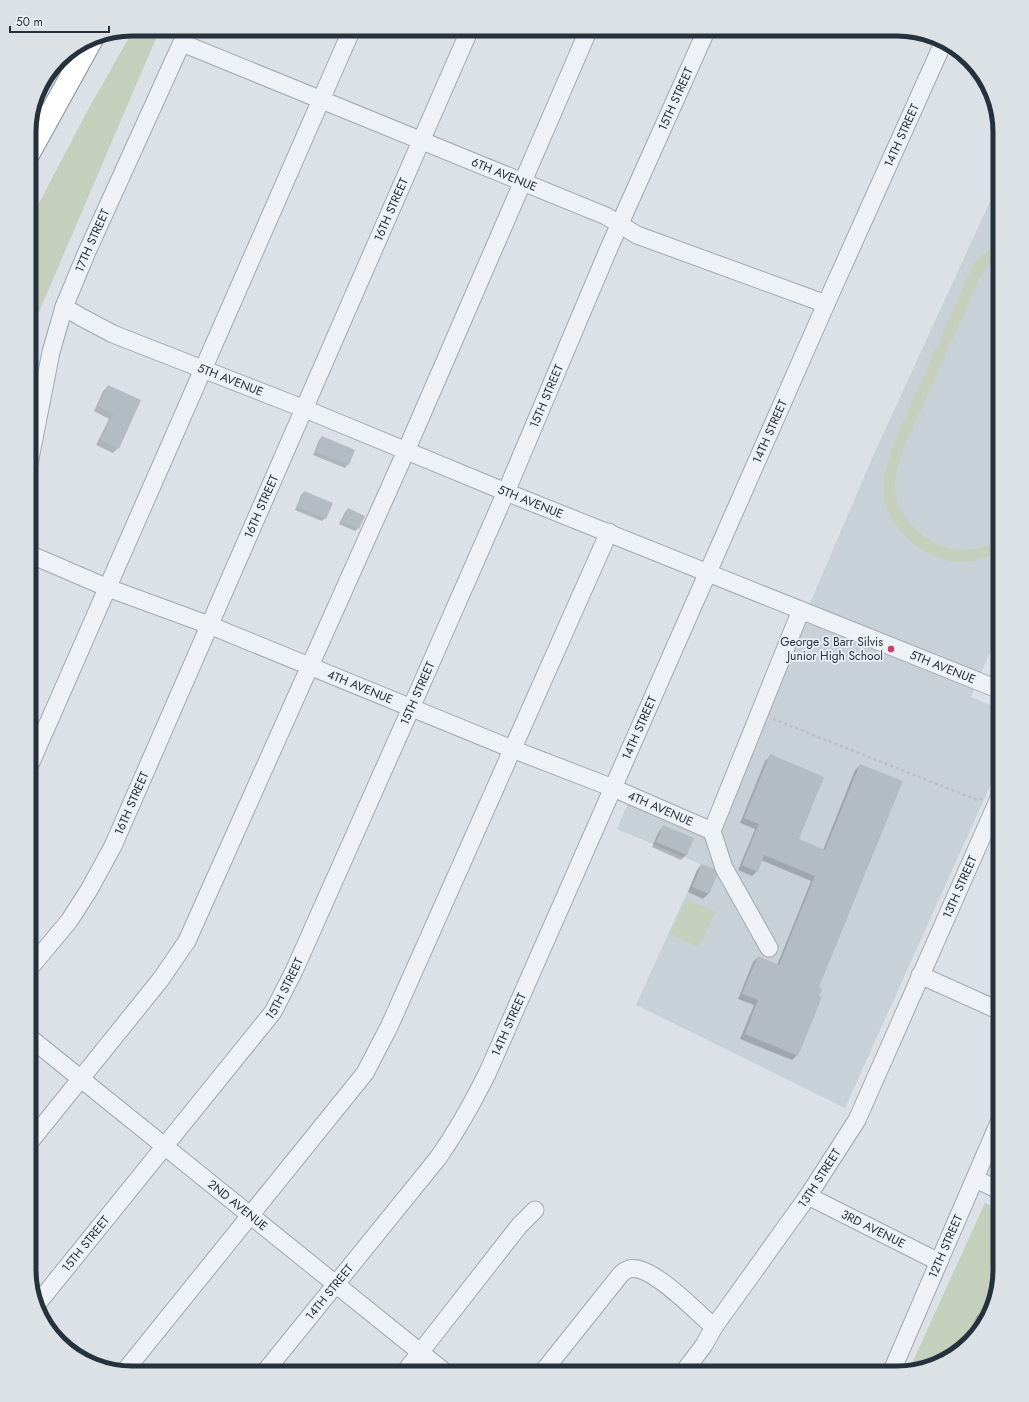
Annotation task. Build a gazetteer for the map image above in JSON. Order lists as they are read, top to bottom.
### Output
{
  "streets": {
    "street": [
      "15TH STREET",
      "14TH STREET",
      "6TH AVENUE",
      "16TH STREET",
      "17TH STREET",
      "5TH AVENUE",
      "4TH AVENUE",
      "13TH STREET",
      "2ND AVENUE",
      "3RD AVENUE",
      "12TH STREET"
    ]
  },
  "crossings": [
    ["15TH STREET", "6TH AVENUE"],
    ["15TH STREET", "5TH AVENUE"],
    ["15TH STREET", "4TH AVENUE"],
    ["15TH STREET", "2ND AVENUE"],
    ["14TH STREET", "6TH AVENUE"],
    ["14TH STREET", "5TH AVENUE"],
    ["14TH STREET", "4TH AVENUE"],
    ["14TH STREET", "2ND AVENUE"],
    ["6TH AVENUE", "16TH STREET"],
    ["6TH AVENUE", "17TH STREET"],
    ["16TH STREET", "5TH AVENUE"],
    ["16TH STREET", "4TH AVENUE"],
    ["17TH STREET", "5TH AVENUE"],
    ["13TH STREET", "3RD AVENUE"],
    ["3RD AVENUE", "12TH STREET"]
  ],
  "places": ["George S Barr Silvis Junior High School"],
  "scale_bar": "50 m"
}
